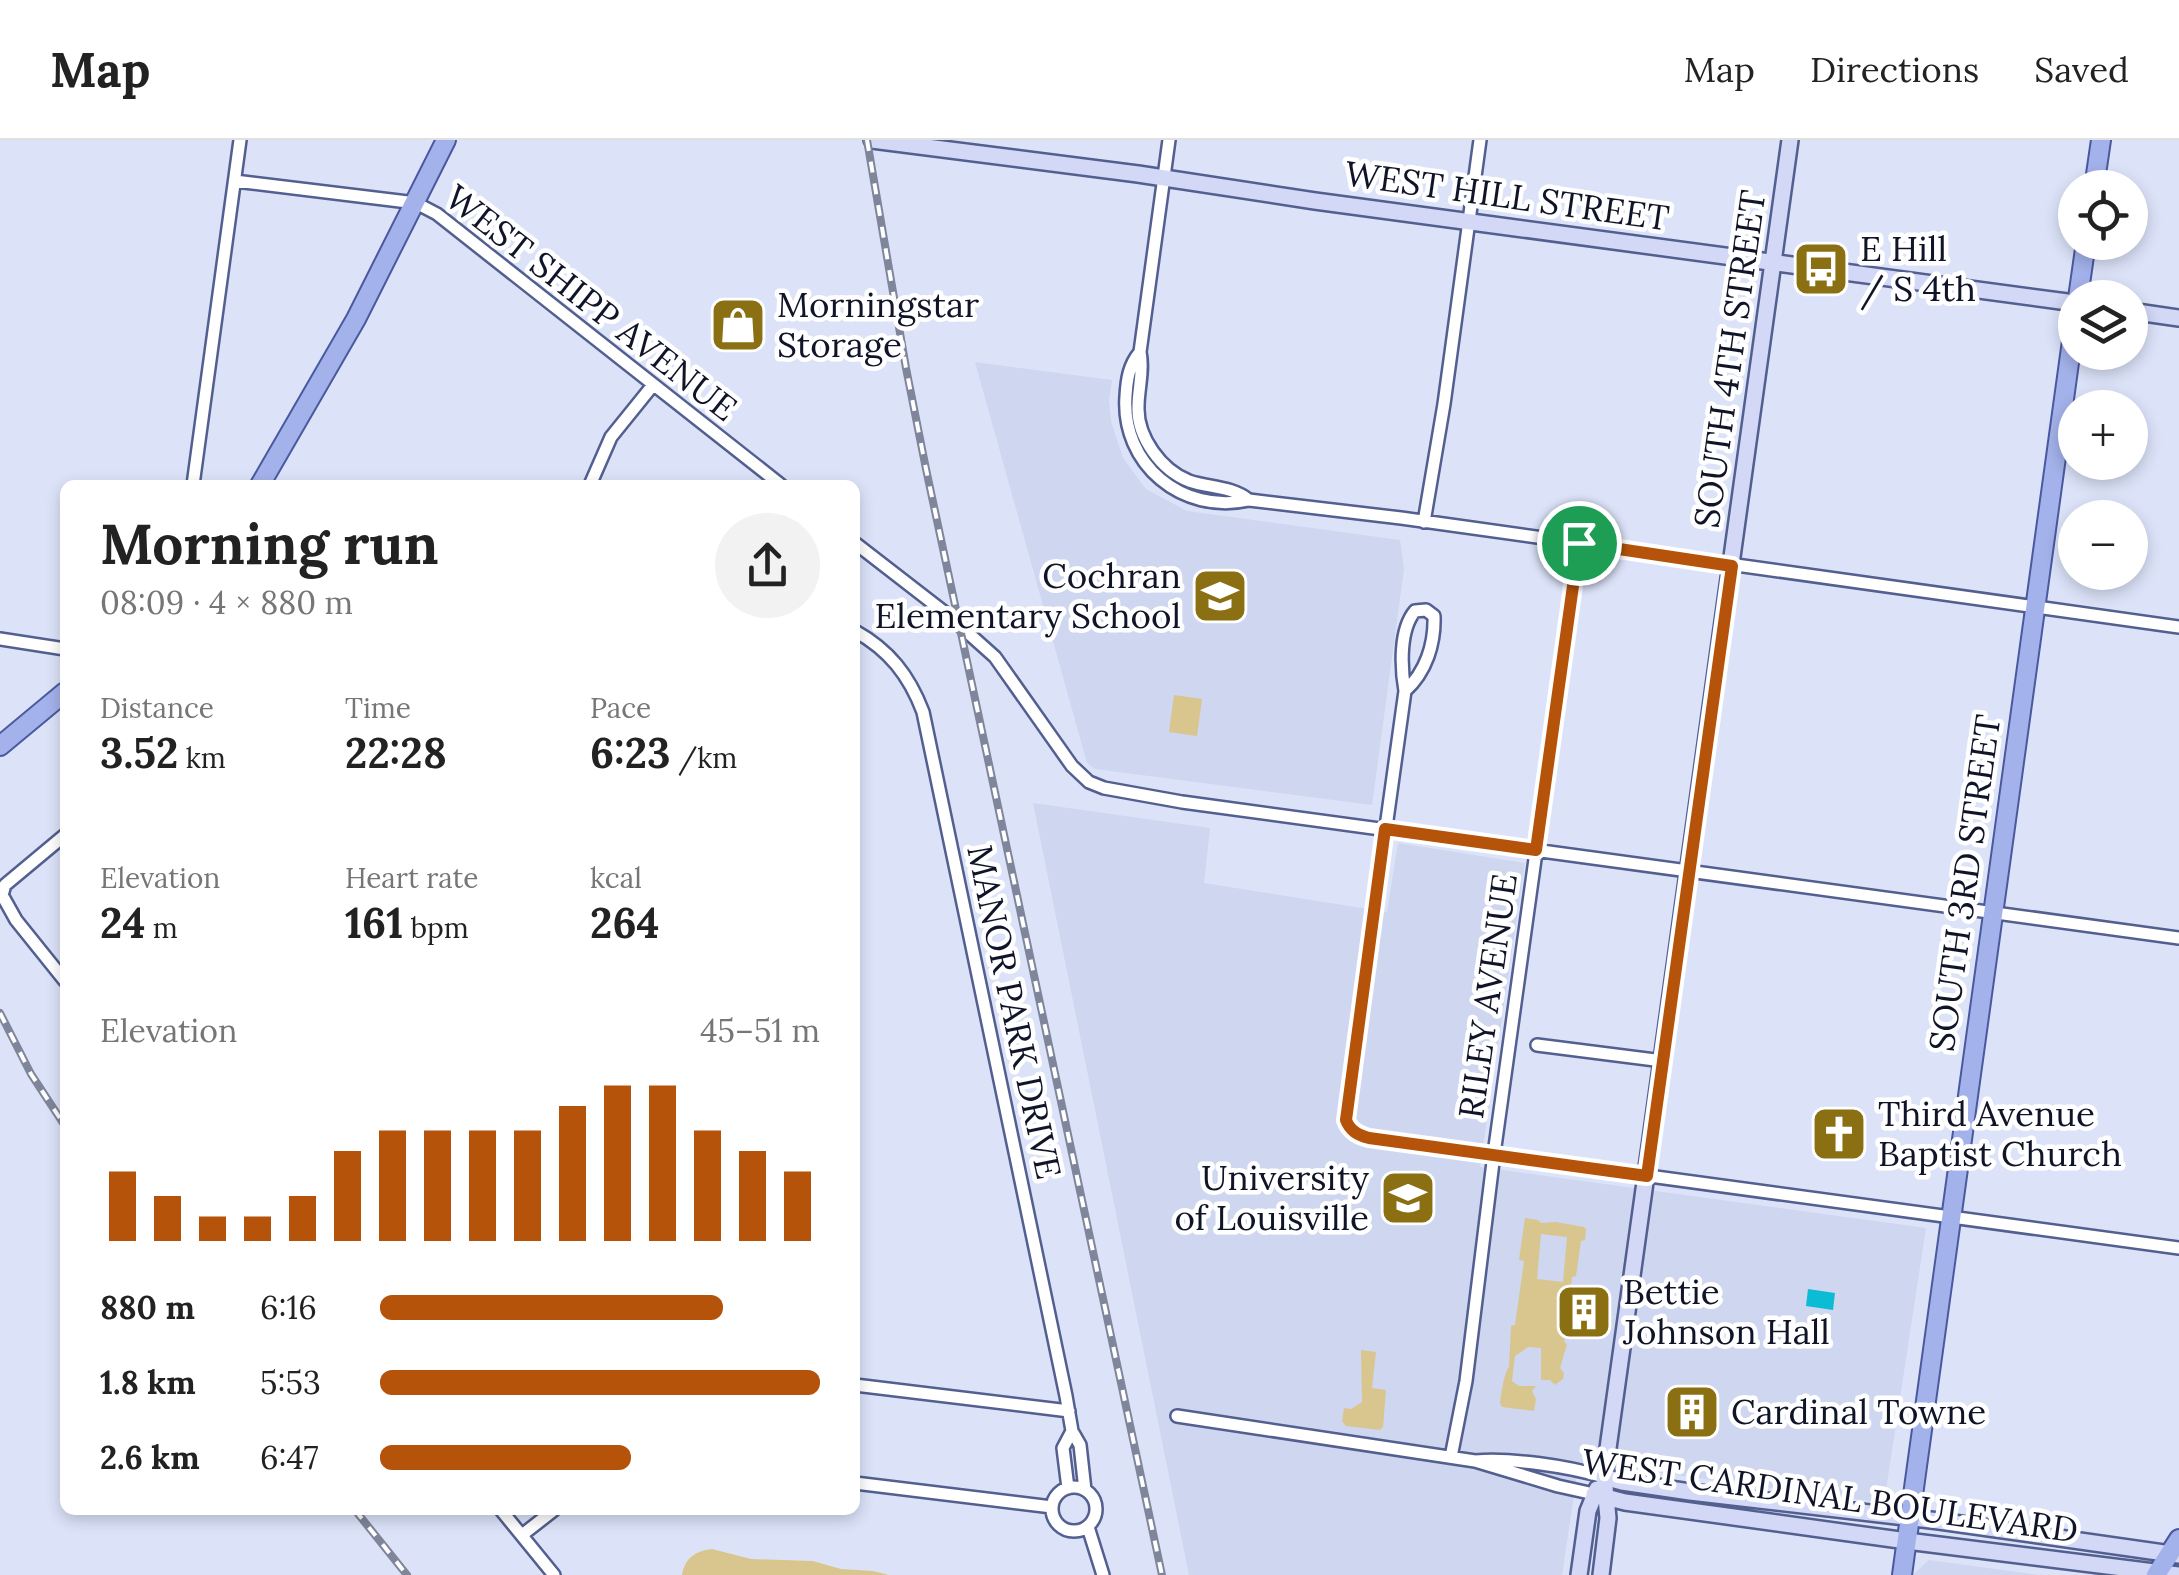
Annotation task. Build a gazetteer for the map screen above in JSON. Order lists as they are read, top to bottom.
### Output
{
  "streets": {
    "main road": [
      "WEST HILL STREET",
      "SOUTH 4TH STREET",
      "SOUTH 3RD STREET",
      "WEST CARDINAL BOULEVARD"
    ],
    "street": ["WEST SHIPP AVENUE", "RILEY AVENUE", "MANOR PARK DRIVE"]
  },
  "crossings": [
    ["WEST HILL STREET", "SOUTH 4TH STREET"],
    ["SOUTH 4TH STREET", "WEST CARDINAL BOULEVARD"],
    ["SOUTH 3RD STREET", "WEST CARDINAL BOULEVARD"],
    ["RILEY AVENUE", "WEST CARDINAL BOULEVARD"]
  ],
  "places": {
    "bus stop": ["E Hill / S 4th"],
    "shop": ["Morningstar Storage"],
    "school or university": ["Cochran Elementary School", "University of Louisville"],
    "church": ["Third Avenue Baptist Church"],
    "building": ["Bettie Johnson Hall", "Cardinal Towne"]
  },
  "page": {
    "header": "Map",
    "nav": ["Map", "Directions", "Saved"],
    "map_buttons": ["+", "−"],
    "heading": ["Morning run", "08:09 · 4 × 880 m"],
    "stats": [
      ["Distance", "3.52 km"],
      ["Time", "22:28"],
      ["Pace", "6:23 /km"],
      ["Elevation", "24 m"],
      ["Heart rate", "161 bpm"],
      ["kcal", "264"]
    ],
    "chart": ["Elevation", "45–51 m"],
    "list": [
      {
        "name": "880 m",
        "note": "6:16"
      },
      {
        "name": "1.8 km",
        "note": "5:53"
      },
      {
        "name": "2.6 km",
        "note": "6:47"
      }
    ]
  }
}
